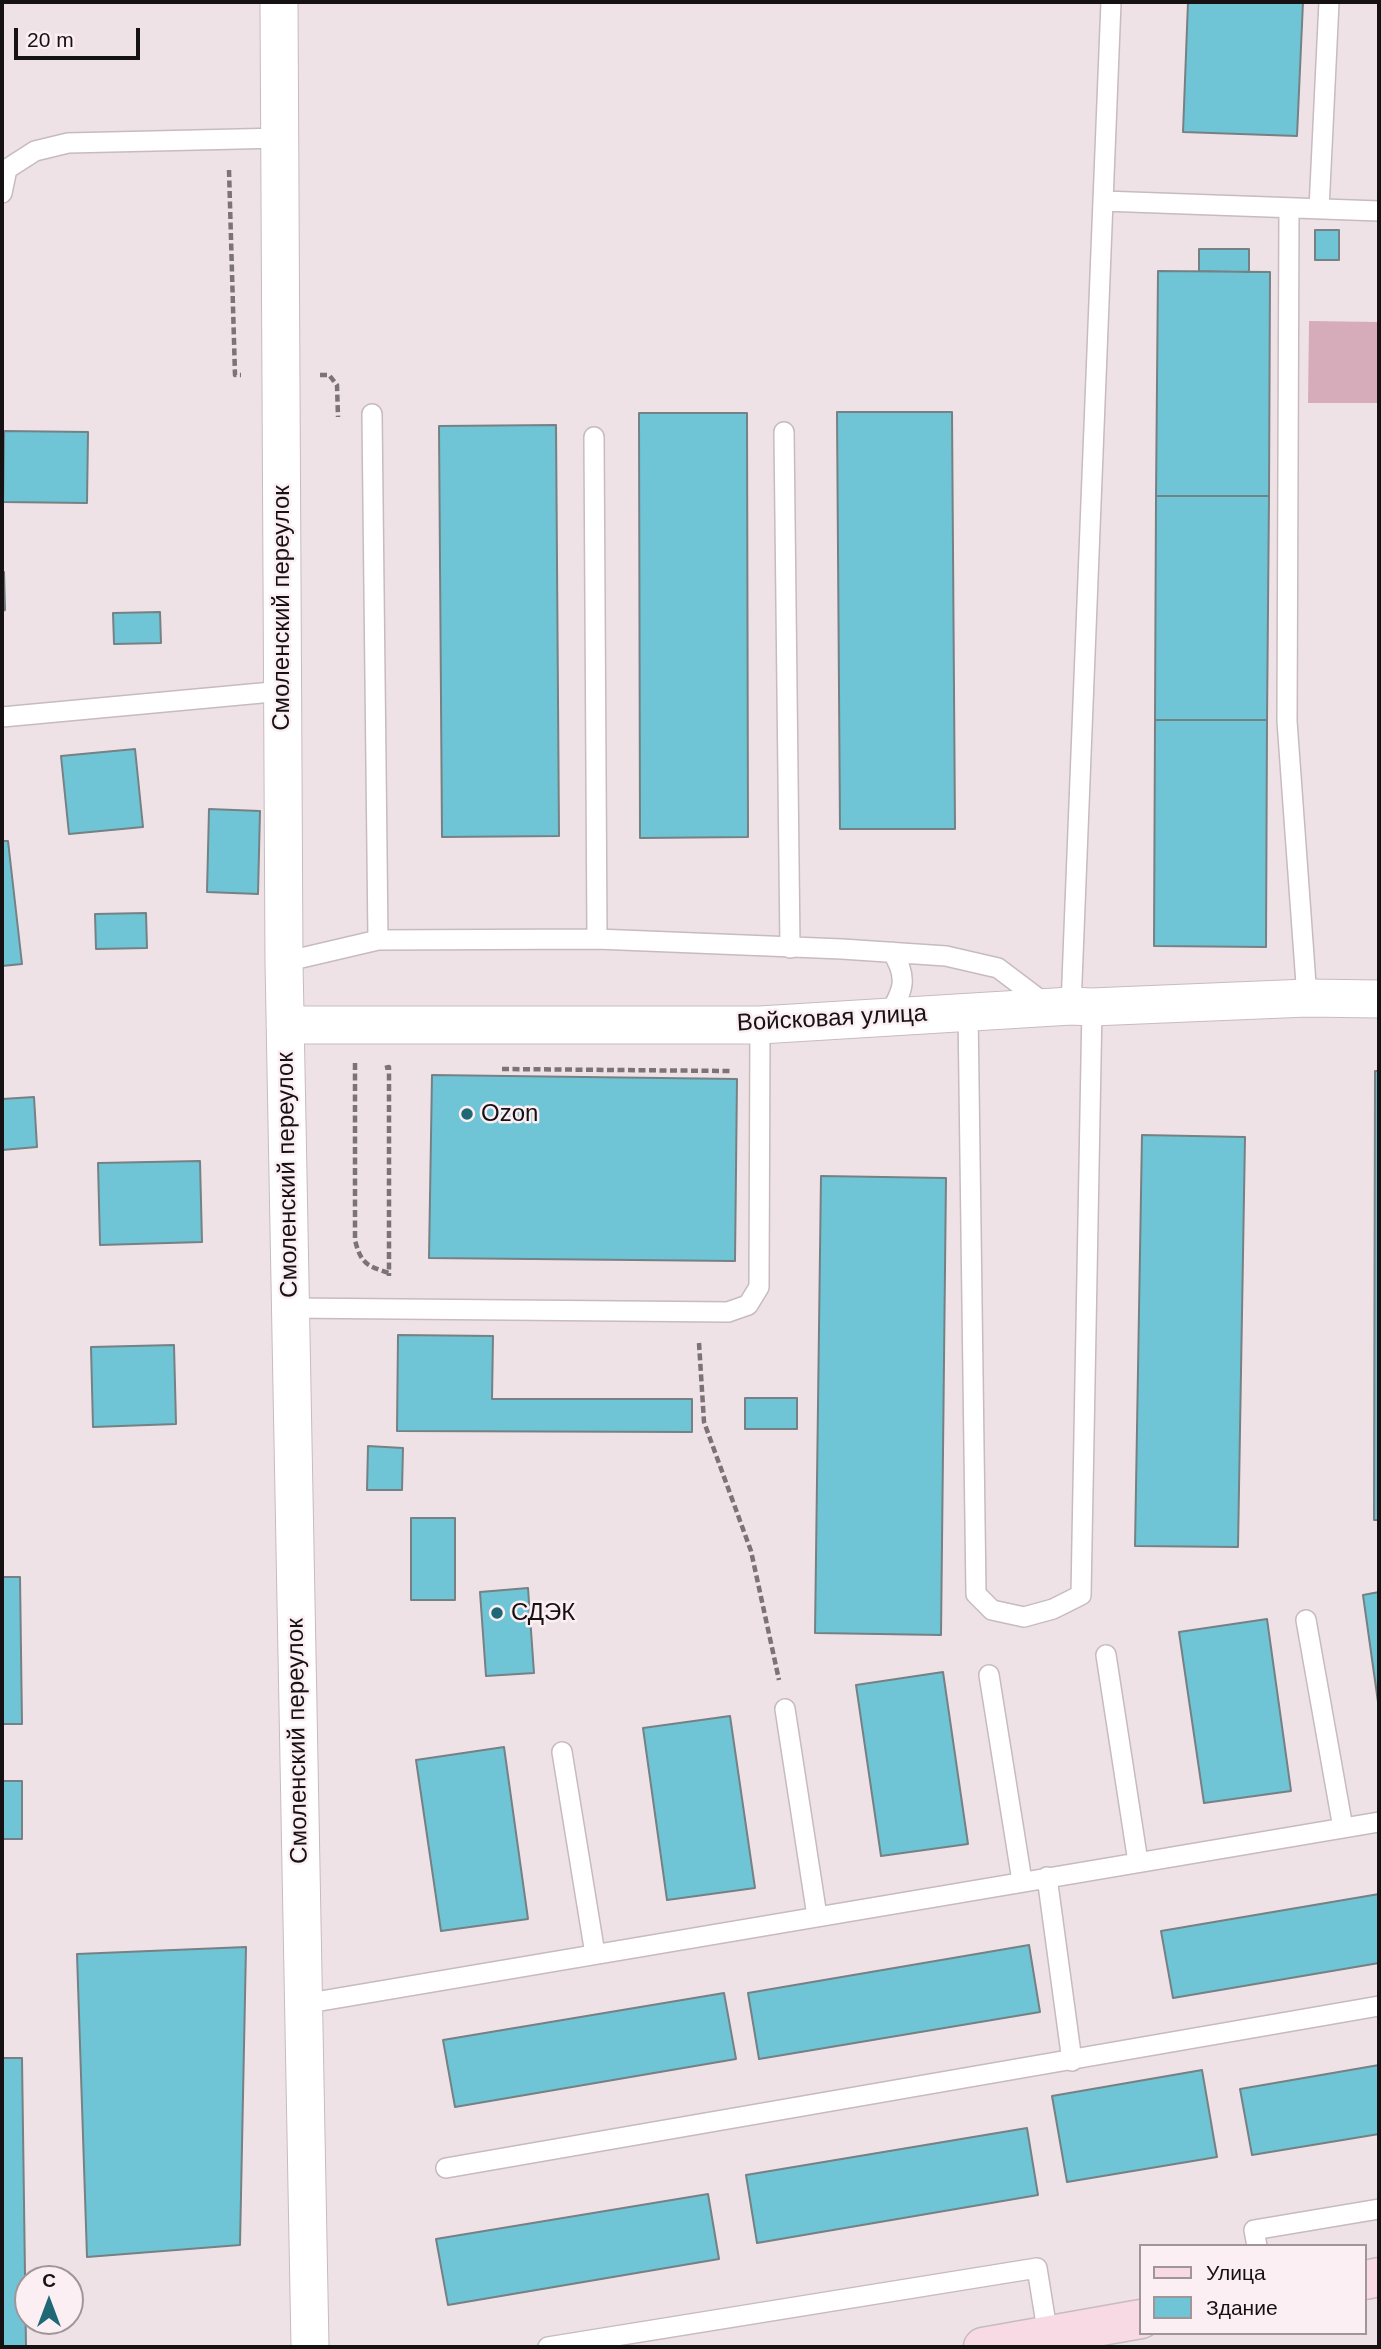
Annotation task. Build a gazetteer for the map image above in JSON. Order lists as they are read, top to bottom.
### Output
{
  "streets": {
    "street": ["Смоленский переулок", "Войсковая улица"]
  },
  "crossings": [
    ["Смоленский переулок", "Войсковая улица"]
  ],
  "places": ["Ozon", "СДЭК"],
  "legend": ["Улица", "Здание"],
  "scale_bar": "20 m",
  "north": "top"
}
